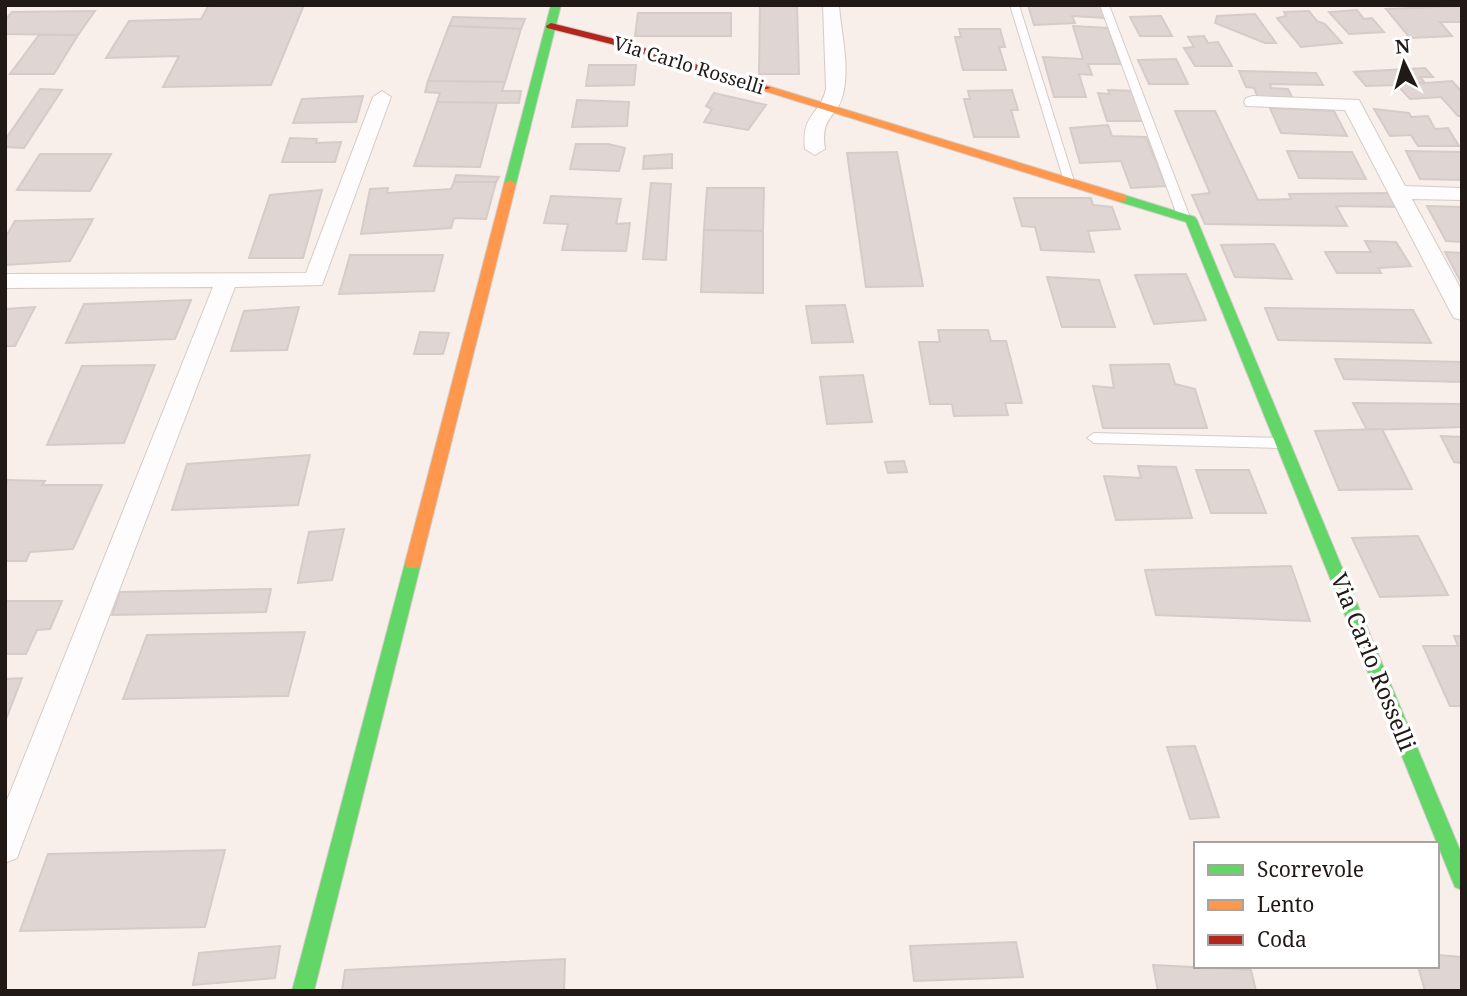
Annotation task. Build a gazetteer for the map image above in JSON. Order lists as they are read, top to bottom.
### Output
{
  "streets": {
    "street": ["Via Carlo Rosselli"]
  },
  "legend": ["Scorrevole", "Lento", "Coda"],
  "north": "top"
}
